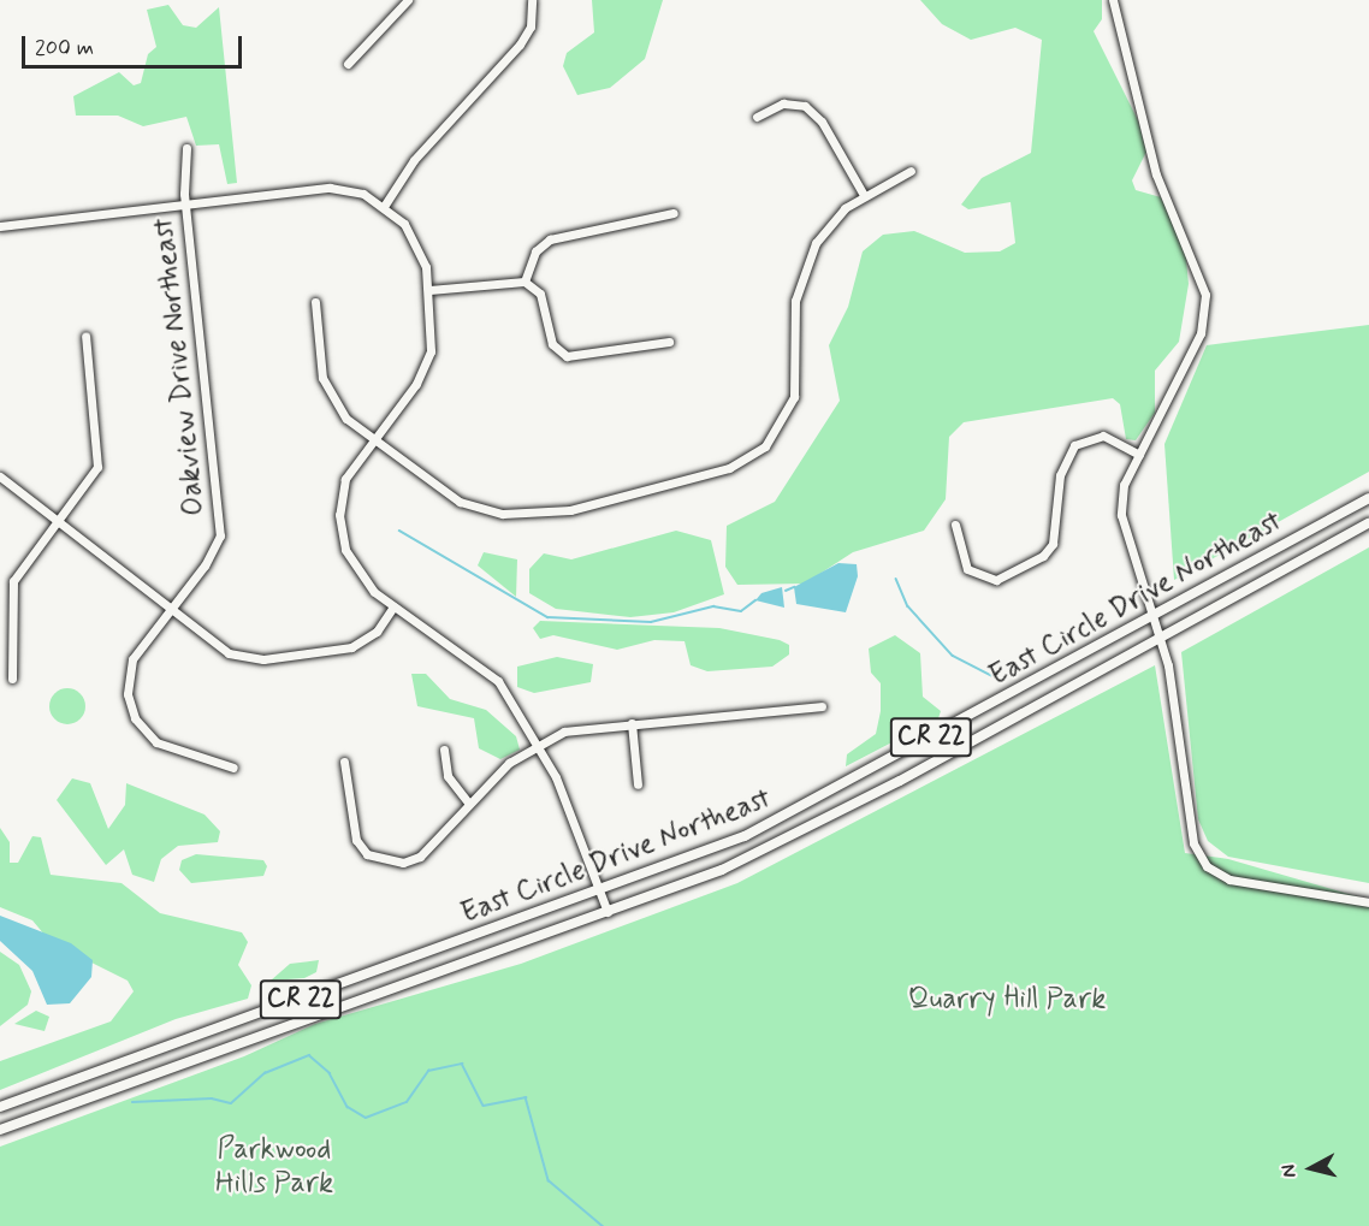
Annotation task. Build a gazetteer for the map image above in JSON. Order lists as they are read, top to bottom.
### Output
{
  "streets": {
    "main road": ["East Circle Drive Northeast", "CR 22"],
    "street": ["Oakview Drive Northeast"]
  },
  "parks": ["Quarry Hill Park", "Parkwood Hills Park"],
  "scale_bar": "200 m",
  "north": "left"
}
